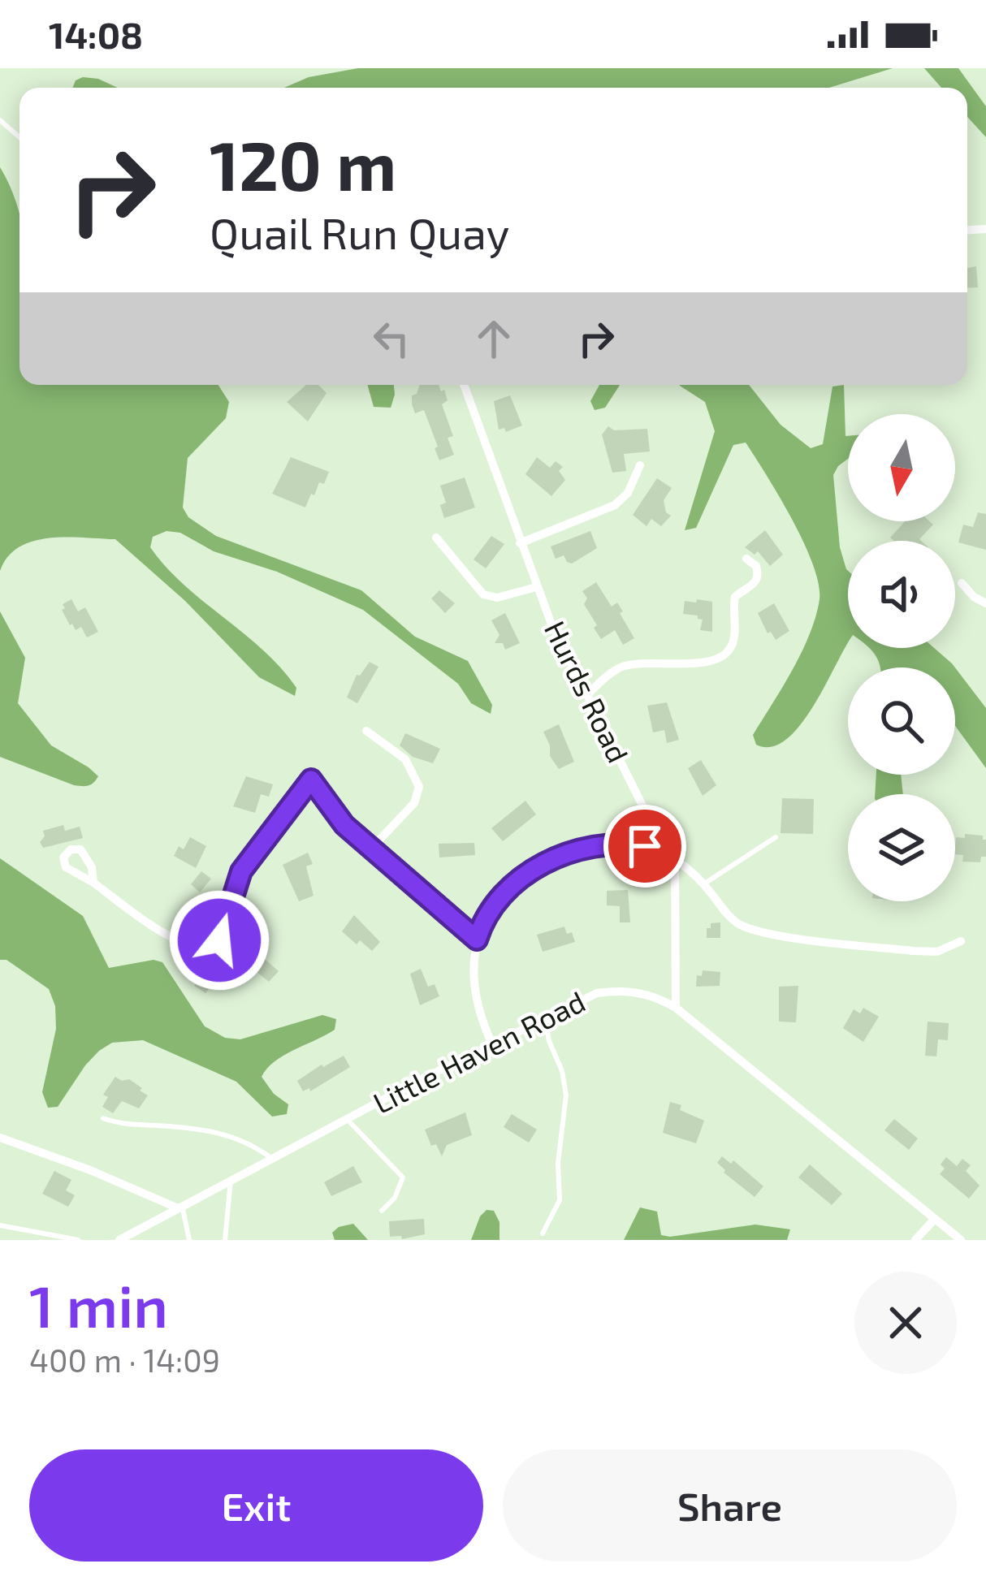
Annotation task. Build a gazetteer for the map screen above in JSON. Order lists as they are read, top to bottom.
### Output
{
  "streets": {
    "street": ["Hurds Road", "Little Haven Road"]
  },
  "north": "bottom",
  "page": {
    "status": "14:08",
    "turn": ["120 m", "Quail Run Quay"],
    "heading": ["1 min", "400 m · 14:09"],
    "buttons": ["Exit", "Share"]
  }
}
